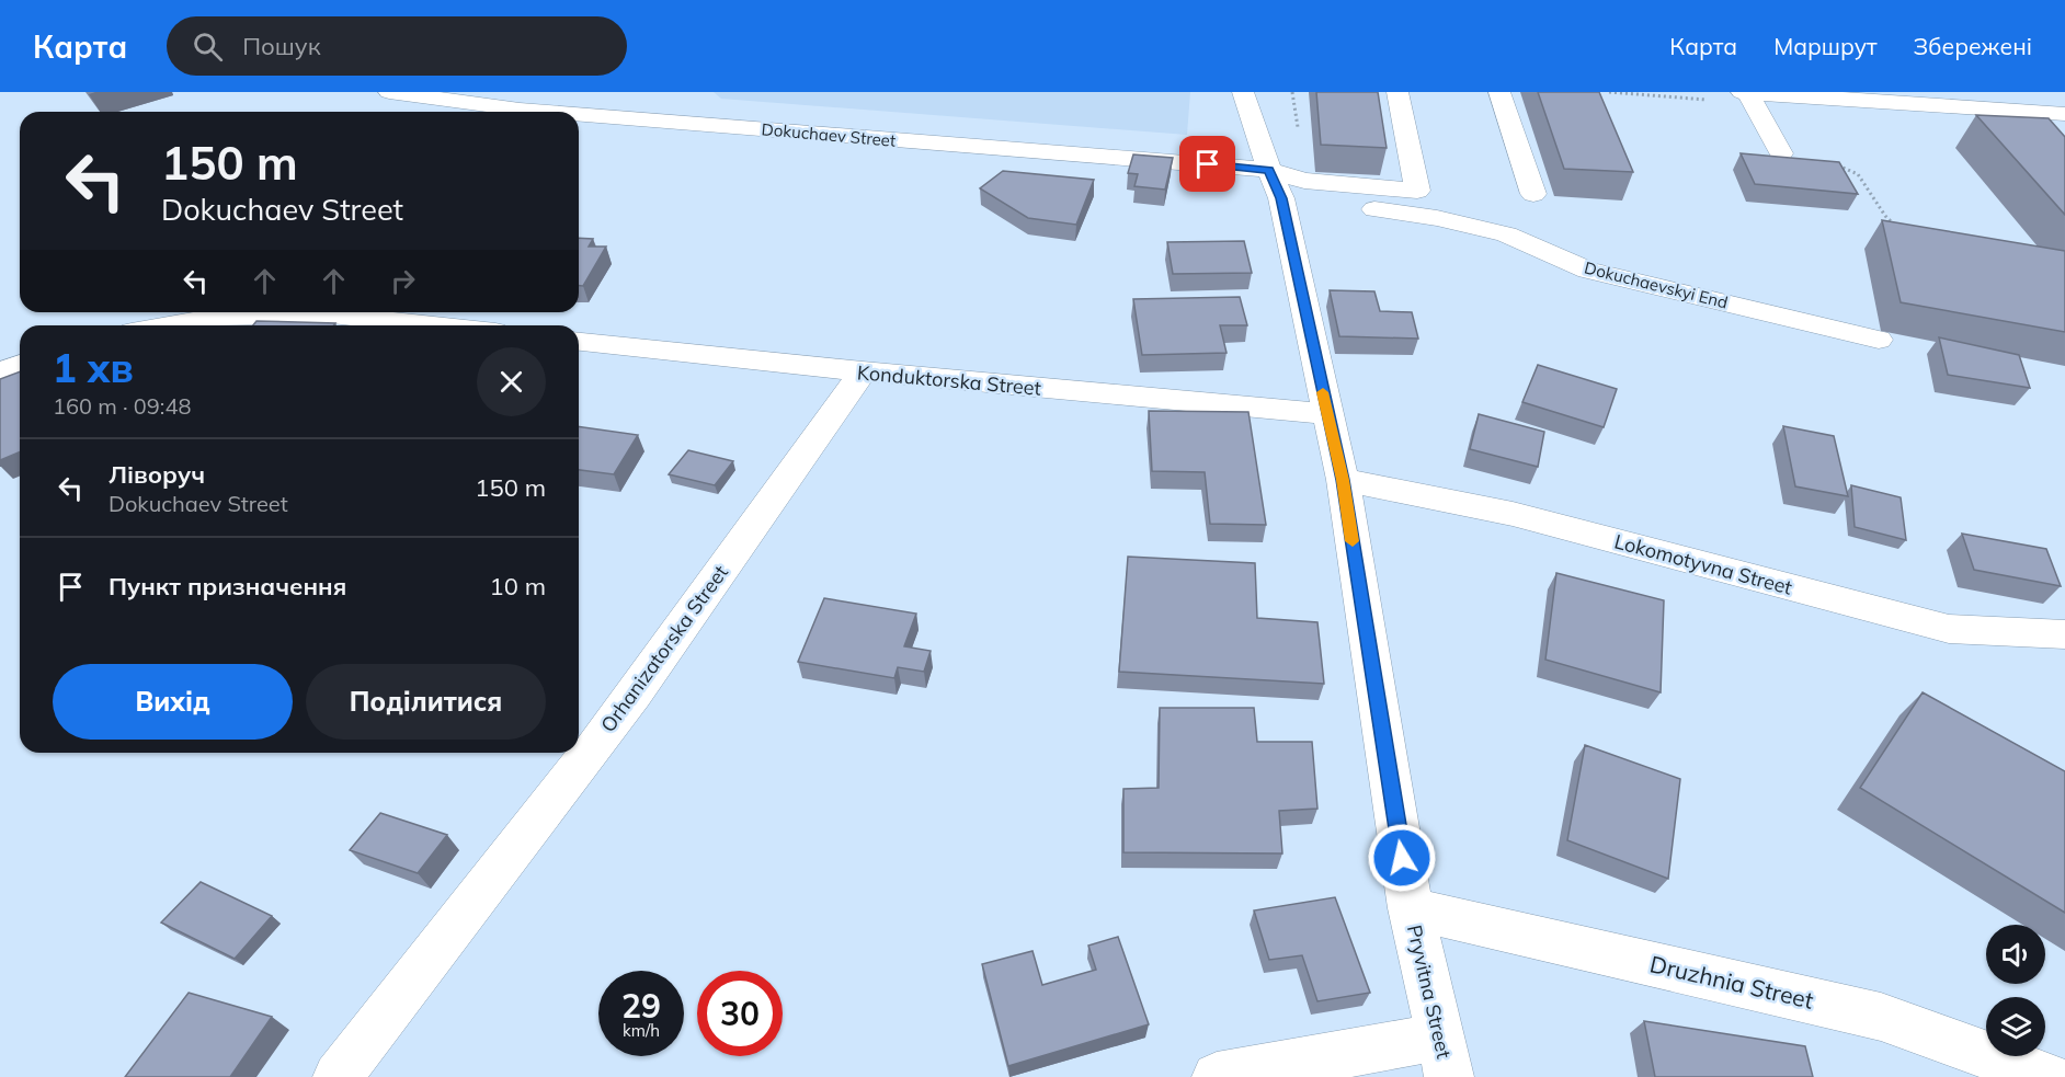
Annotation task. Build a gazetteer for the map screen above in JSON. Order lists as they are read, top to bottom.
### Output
{
  "streets": {
    "street": [
      "Dokuchaev Street",
      "Dokuchaevskyi End",
      "Konduktorska Street",
      "Lokomotyvna Street",
      "Orhanizatorska Street",
      "Druzhnia Street",
      "Pryvitna Street"
    ]
  },
  "crossings": [
    ["Dokuchaev Street", "Pryvitna Street"],
    ["Dokuchaevskyi End", "Pryvitna Street"],
    ["Konduktorska Street", "Orhanizatorska Street"],
    ["Konduktorska Street", "Pryvitna Street"],
    ["Lokomotyvna Street", "Pryvitna Street"],
    ["Druzhnia Street", "Pryvitna Street"]
  ],
  "page": {
    "header": "Карта",
    "search": "Пошук",
    "nav": ["Карта", "Маршрут", "Збережені"],
    "turn": ["150 m", "Dokuchaev Street"],
    "heading": ["1 хв", "160 m · 09:48"],
    "list": [
      {
        "name": "Ліворуч",
        "note": "Dokuchaev Street",
        "value": "150 m"
      },
      {
        "name": "Пункт призначення",
        "value": "10 m"
      }
    ],
    "buttons": ["Вихід", "Поділитися"],
    "speed": "29 km/h",
    "limit": "30"
  }
}
